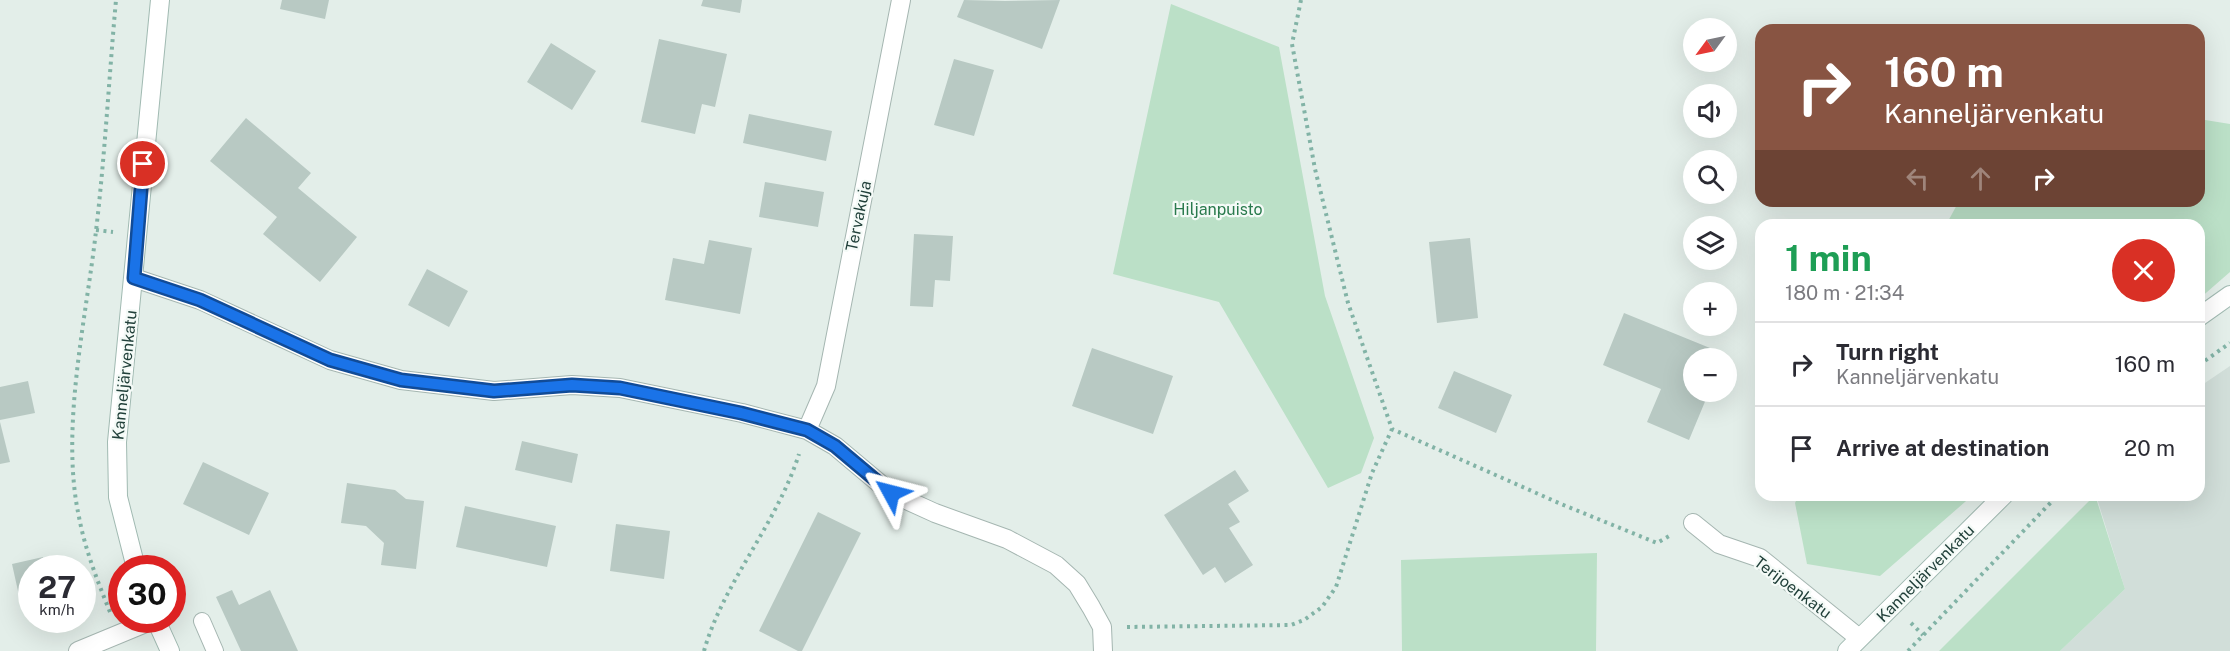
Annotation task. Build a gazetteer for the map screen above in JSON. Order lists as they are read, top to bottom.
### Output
{
  "streets": {
    "street": ["Tervakuja", "Kanneljärvenkatu", "Terijoenkatu"]
  },
  "crossings": [
    ["Kanneljärvenkatu", "Terijoenkatu"]
  ],
  "parks": ["Hiljanpuisto"],
  "north": "bottom left",
  "page": {
    "map_buttons": ["+", "−"],
    "turn": ["160 m", "Kanneljärvenkatu"],
    "heading": ["1 min", "180 m · 21:34"],
    "list": [
      {
        "name": "Turn right",
        "note": "Kanneljärvenkatu",
        "value": "160 m"
      },
      {
        "name": "Arrive at destination",
        "value": "20 m"
      }
    ],
    "speed": "27 km/h",
    "limit": "30"
  }
}
